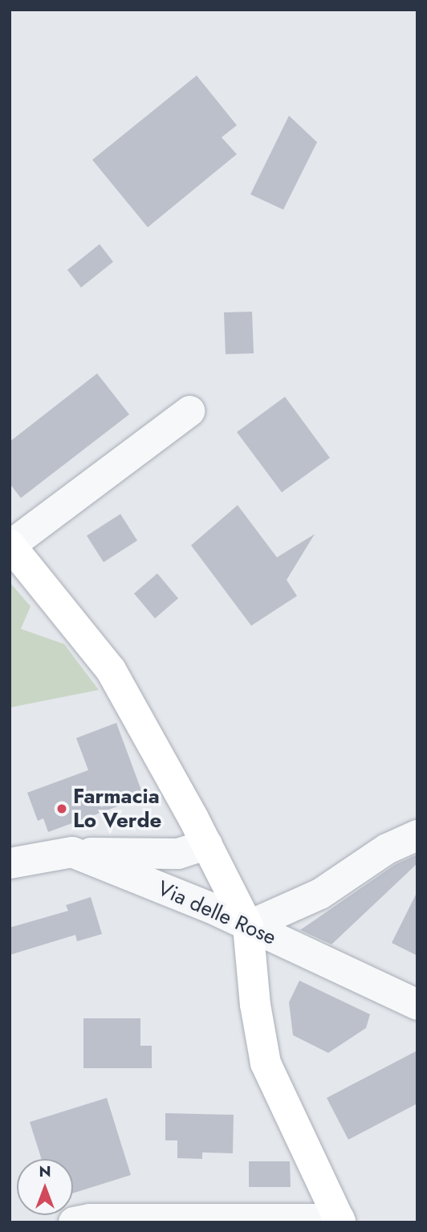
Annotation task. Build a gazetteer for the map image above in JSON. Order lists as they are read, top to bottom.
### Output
{
  "streets": {
    "street": ["Via delle Rose"]
  },
  "places": ["Farmacia Lo Verde"],
  "north": "top"
}
